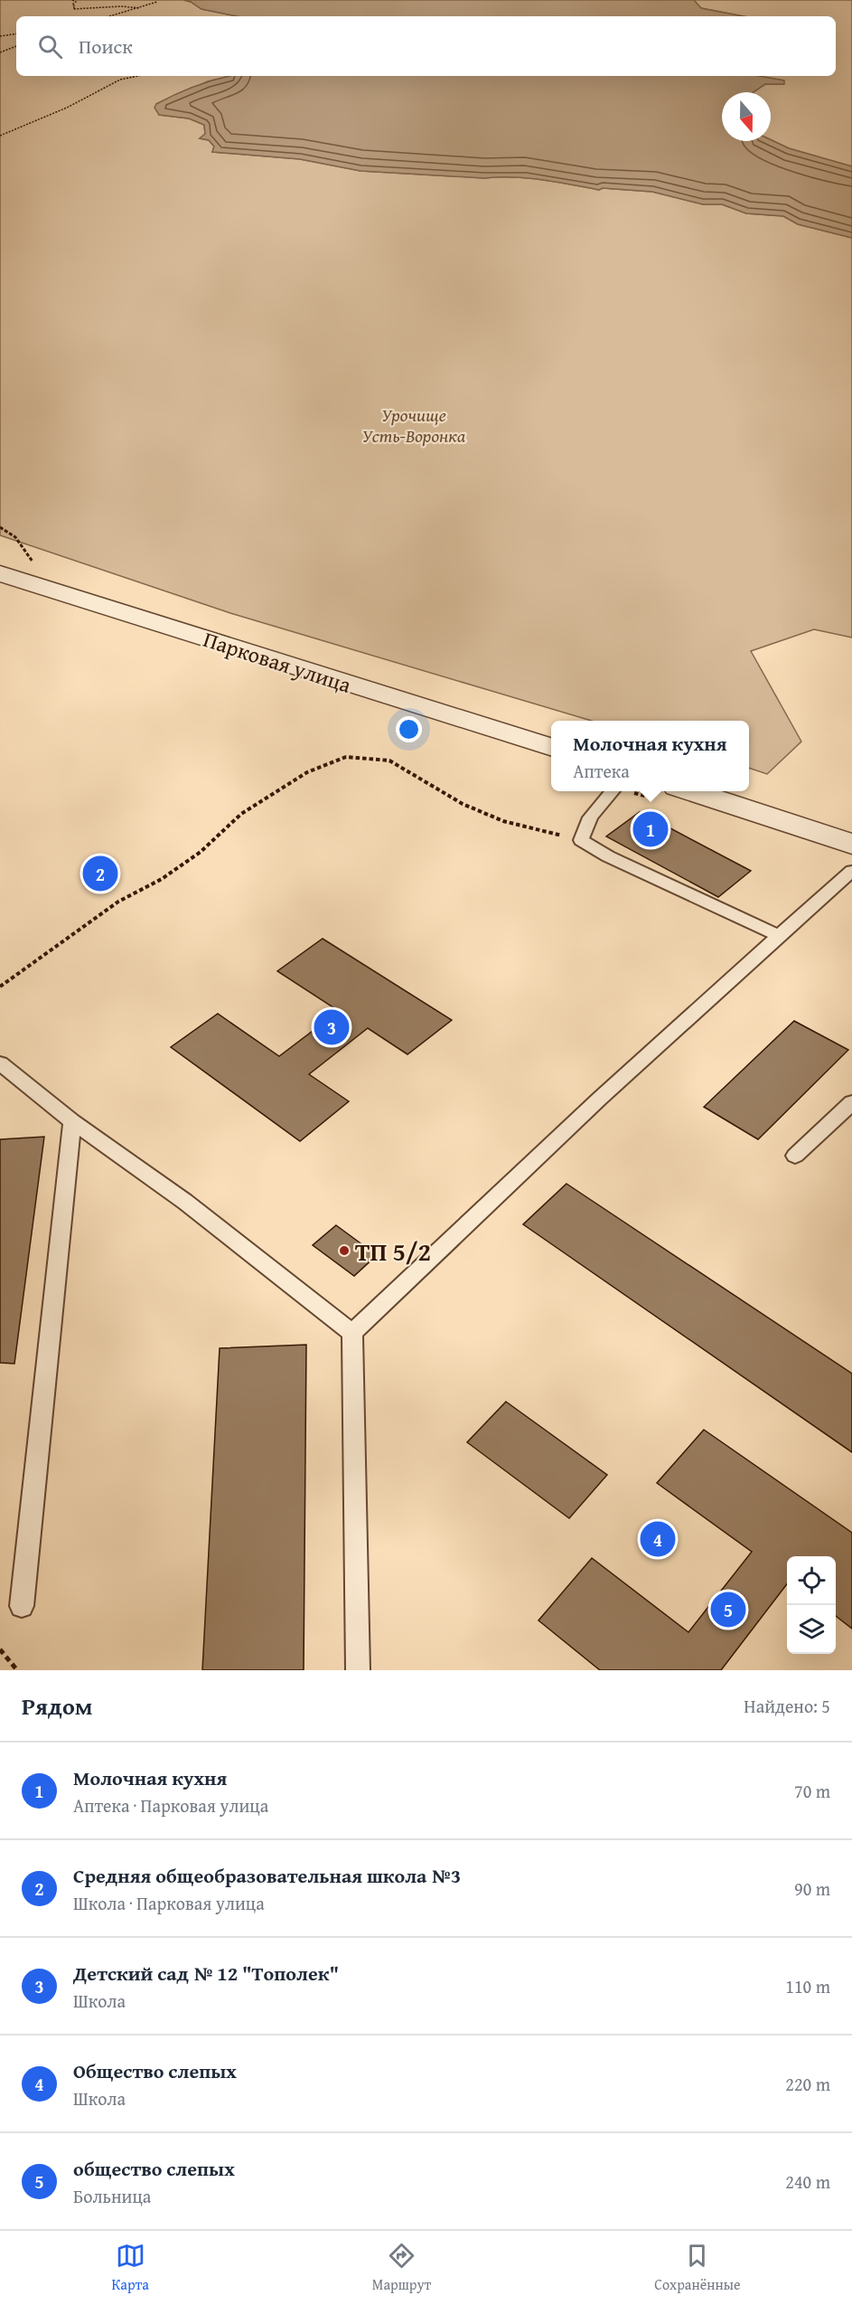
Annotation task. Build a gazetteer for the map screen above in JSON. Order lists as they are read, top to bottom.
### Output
{
  "streets": {
    "street": ["Парковая улица"]
  },
  "parks": ["Урочище Усть-Воронка"],
  "places": ["ТП 5/2"],
  "north": "bottom",
  "page": {
    "search": "Поиск",
    "popup": ["Молочная кухня", "Аптека"],
    "pins": [
      "1",
      "2",
      "3",
      "4",
      "5"
    ],
    "heading": ["Рядом", "Найдено: 5"],
    "list": [
      {
        "mark": "1",
        "name": "Молочная кухня",
        "note": "Аптека · Парковая улица",
        "value": "70 m"
      },
      {
        "mark": "2",
        "name": "Средняя общеобразовательная школа №3",
        "note": "Школа · Парковая улица",
        "value": "90 m"
      },
      {
        "mark": "3",
        "name": "Детский сад № 12 \"Тополек\"",
        "note": "Школа",
        "value": "110 m"
      },
      {
        "mark": "4",
        "name": "Общество слепых",
        "note": "Школа",
        "value": "220 m"
      },
      {
        "mark": "5",
        "name": "общество слепых",
        "note": "Больница",
        "value": "240 m"
      }
    ],
    "nav": ["Карта", "Маршрут", "Сохранённые"]
  }
}
